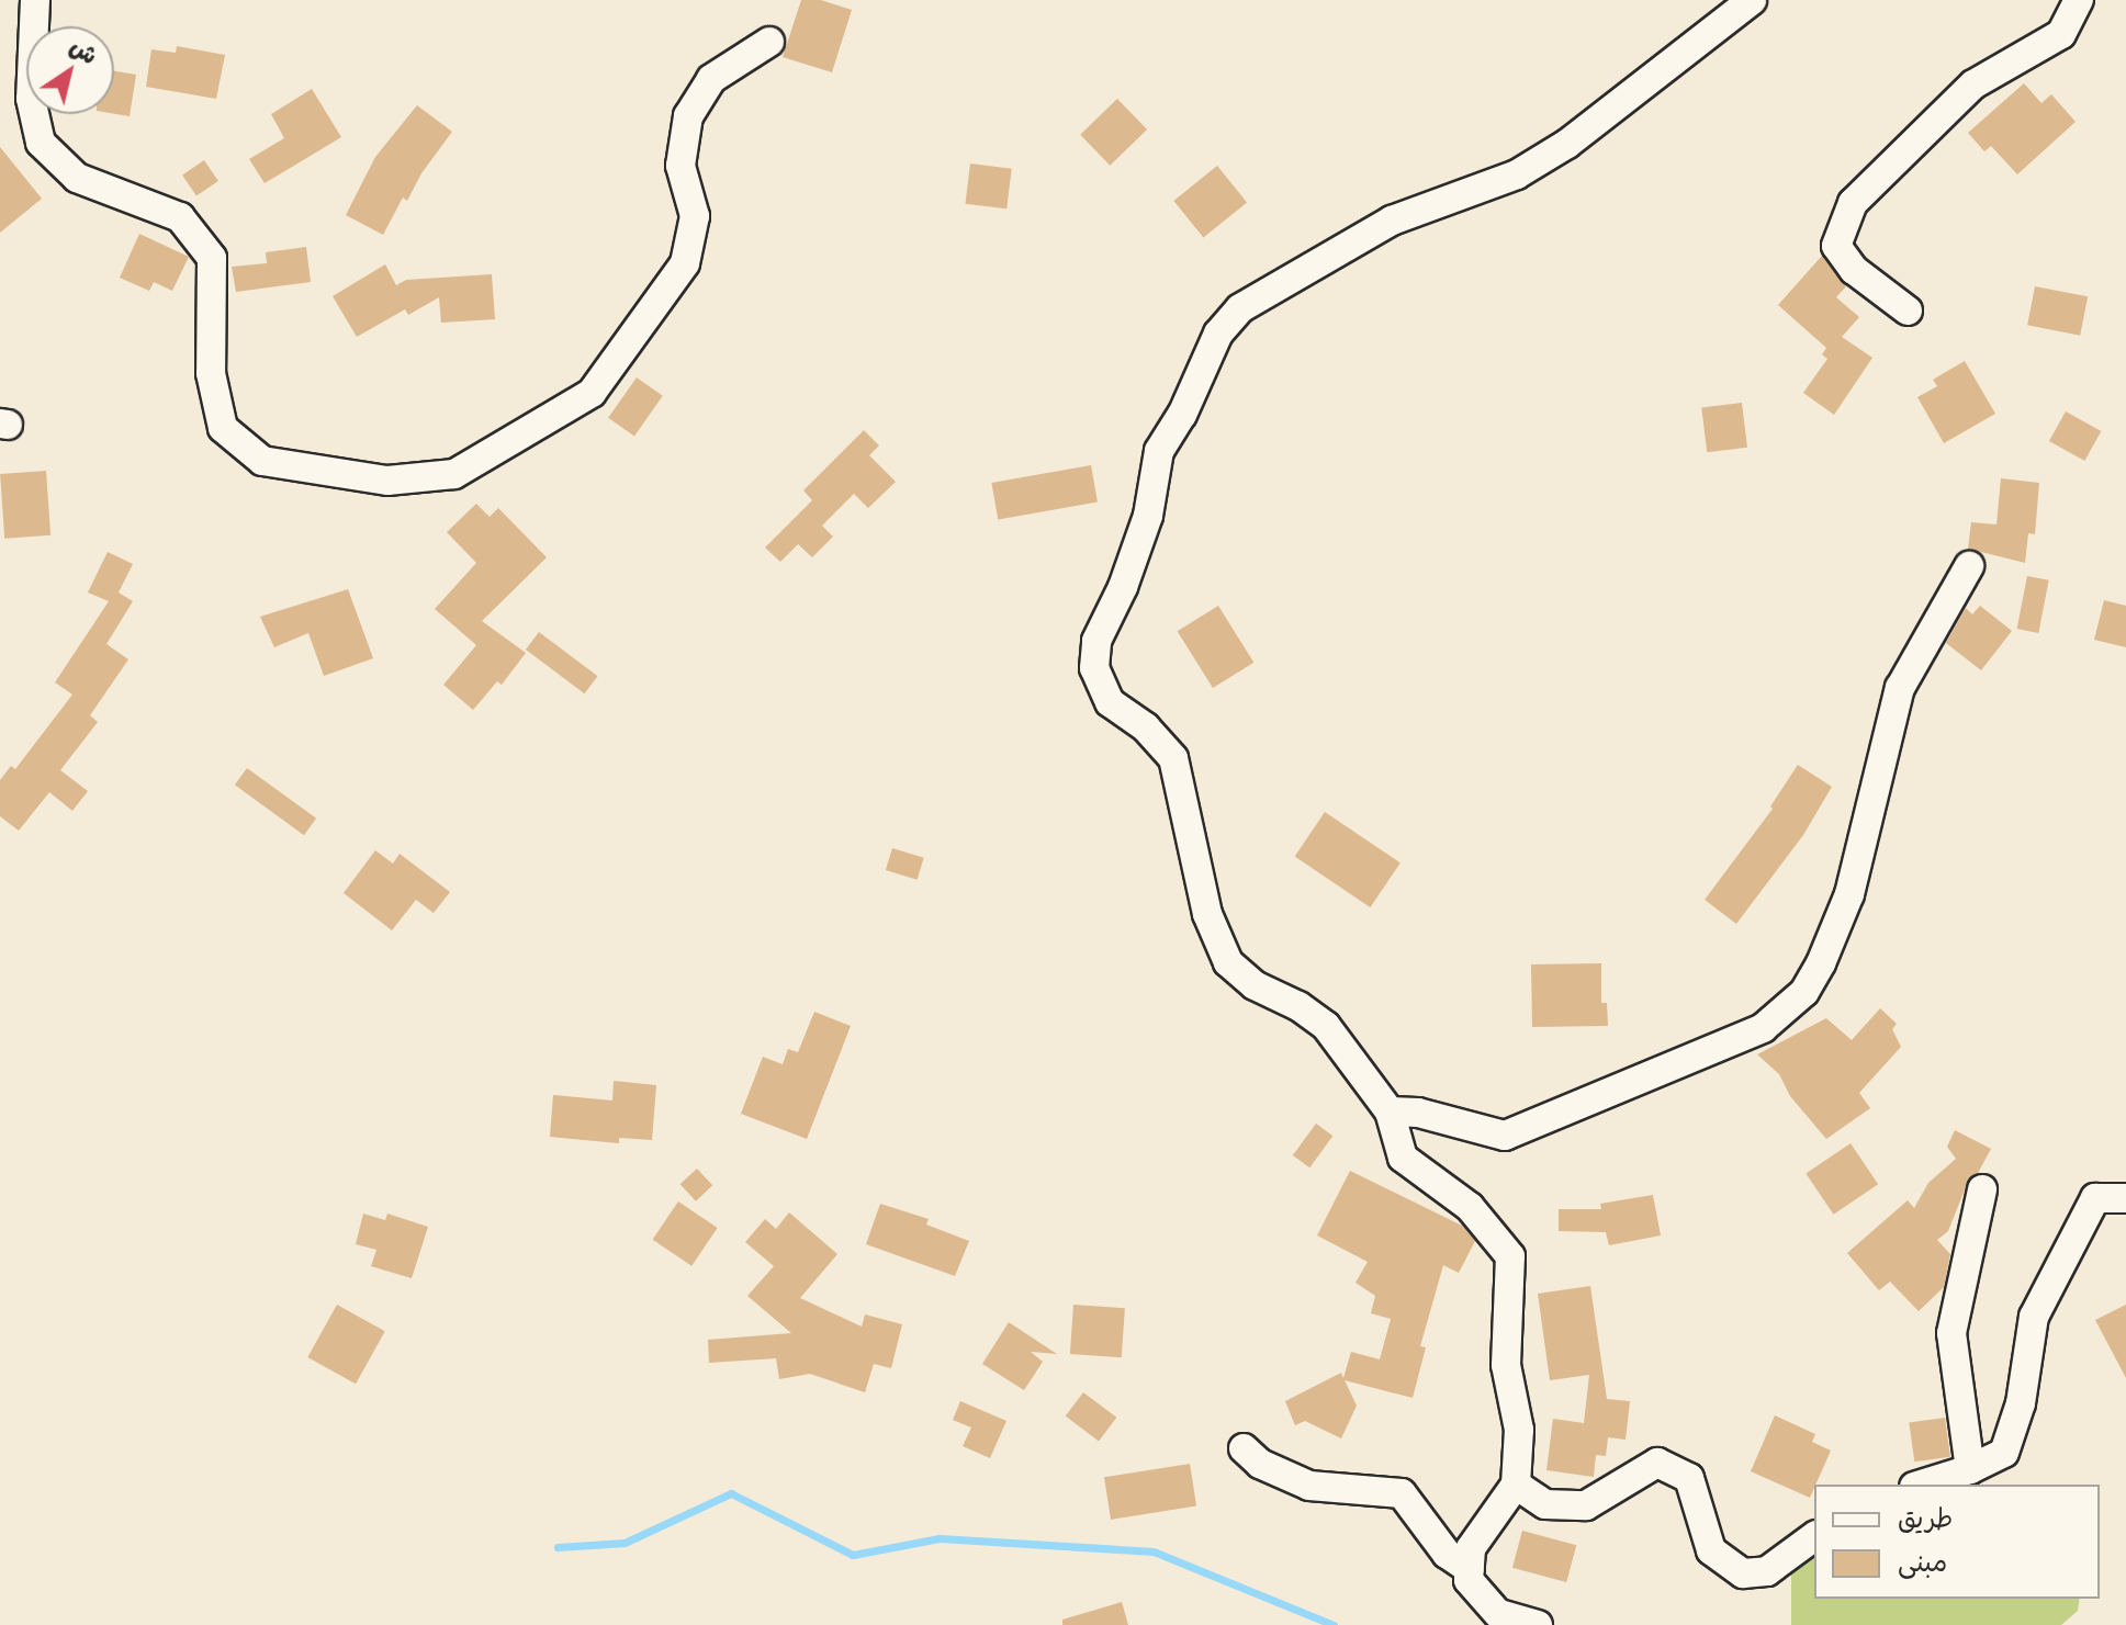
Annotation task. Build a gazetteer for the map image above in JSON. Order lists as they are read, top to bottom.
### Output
{
  "legend": ["طريق", "مبنى"],
  "north": "top right"
}
